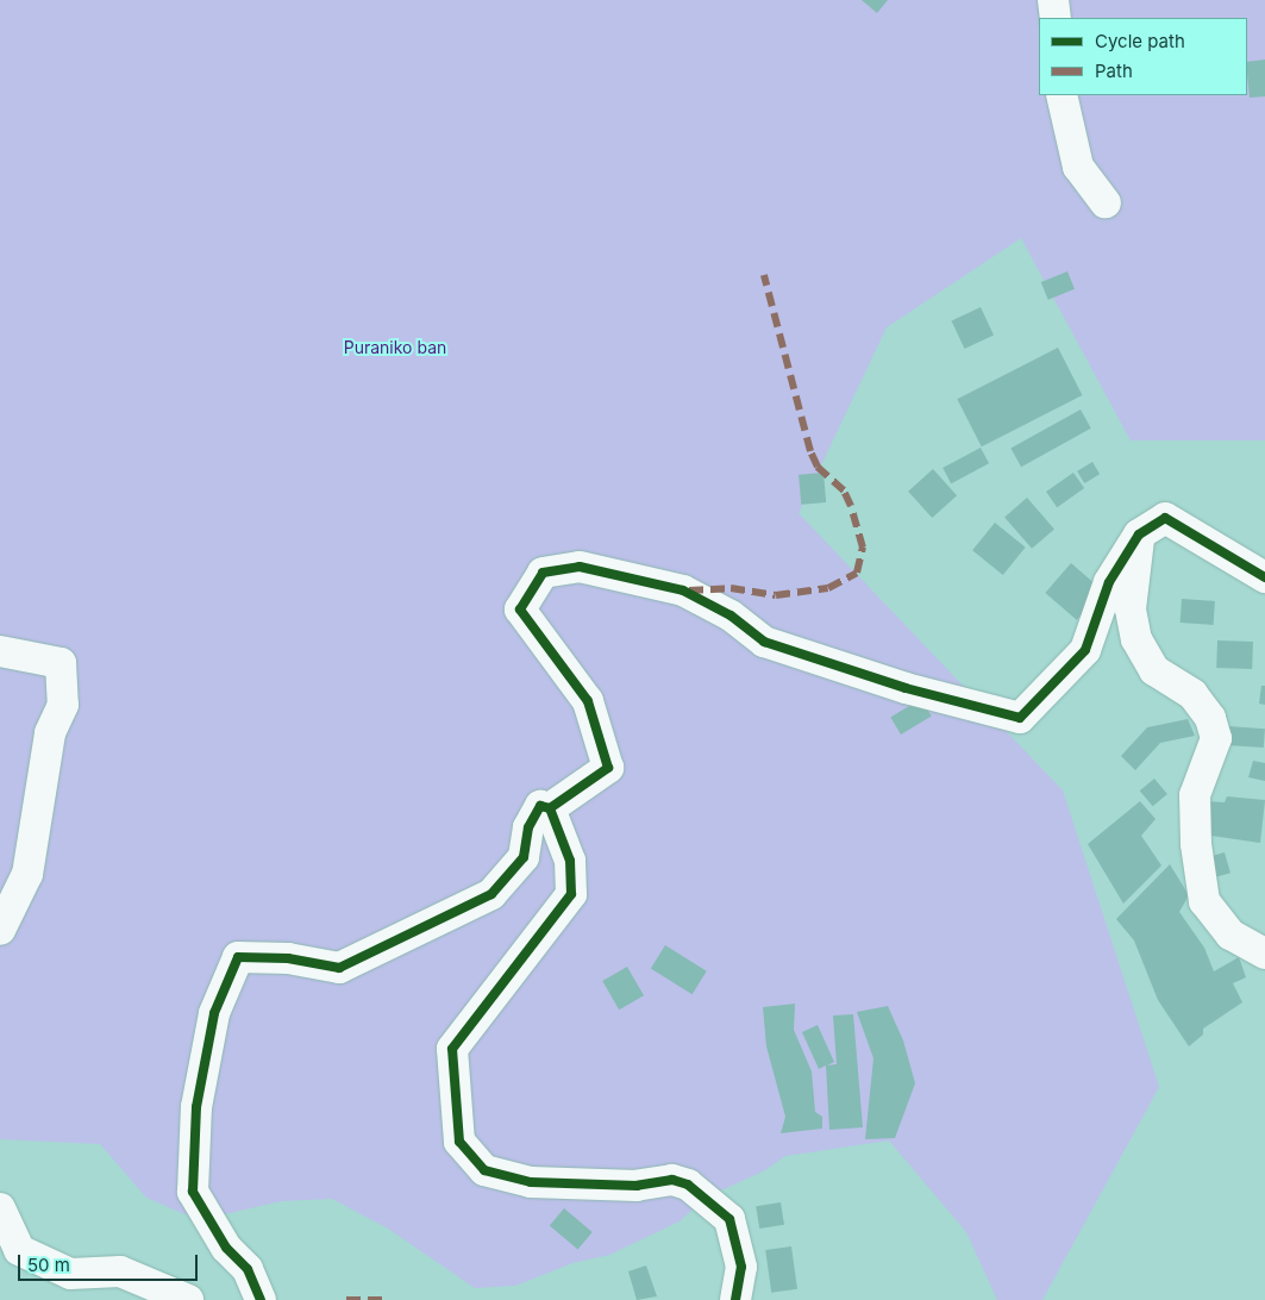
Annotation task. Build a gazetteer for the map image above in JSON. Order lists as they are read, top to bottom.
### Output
{
  "parks": ["Puraniko ban"],
  "legend": ["Cycle path", "Path"],
  "scale_bar": "50 m"
}
